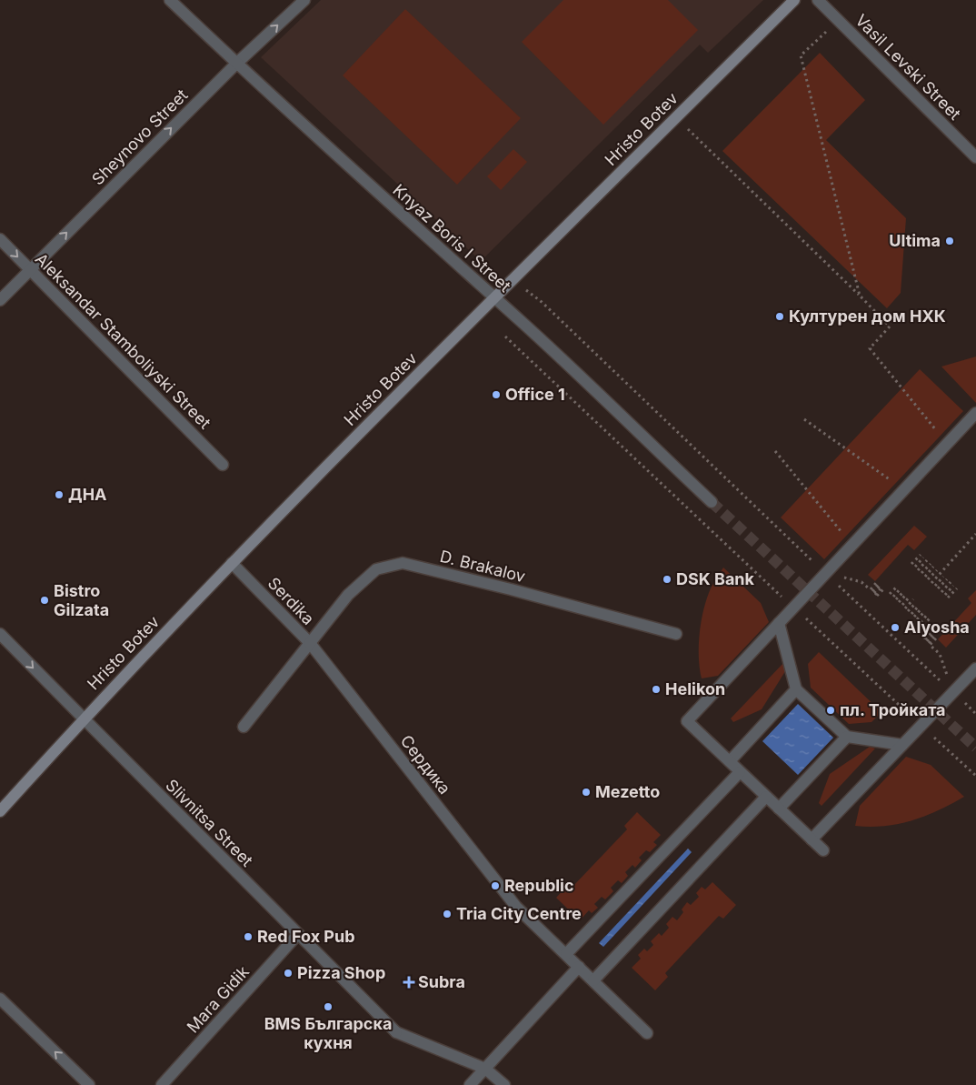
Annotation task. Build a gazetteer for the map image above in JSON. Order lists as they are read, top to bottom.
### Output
{
  "streets": {
    "main road": ["Hristo Botev"],
    "street": [
      "Vasil Levski Street",
      "Sheynovo Street",
      "Knyaz Boris I Street",
      "Aleksandar Stamboliyski Street",
      "D. Brakalov",
      "Serdika",
      "Сердика",
      "Slivnitsa Street",
      "Mara Gidik"
    ]
  },
  "crossings": [
    ["Hristo Botev", "Knyaz Boris I Street"],
    ["Hristo Botev", "Serdika"],
    ["Hristo Botev", "Slivnitsa Street"],
    ["Sheynovo Street", "Knyaz Boris I Street"],
    ["Sheynovo Street", "Aleksandar Stamboliyski Street"],
    ["D. Brakalov", "Serdika"],
    ["D. Brakalov", "Сердика"],
    ["Serdika", "Сердика"],
    ["Slivnitsa Street", "Mara Gidik"]
  ],
  "one_way": ["Sheynovo Street"],
  "places": {
    "other": [
      "Ultima",
      "Културен дом НХК",
      "Office 1",
      "ДНА",
      "DSK Bank",
      "Bistro Gilzata",
      "Alyosha",
      "Helikon",
      "пл. Тройката",
      "Mezetto",
      "Republic",
      "Tria City Centre",
      "Red Fox Pub",
      "Pizza Shop",
      "BMS Българска кухня"
    ],
    "health": ["Subra"]
  }
}
